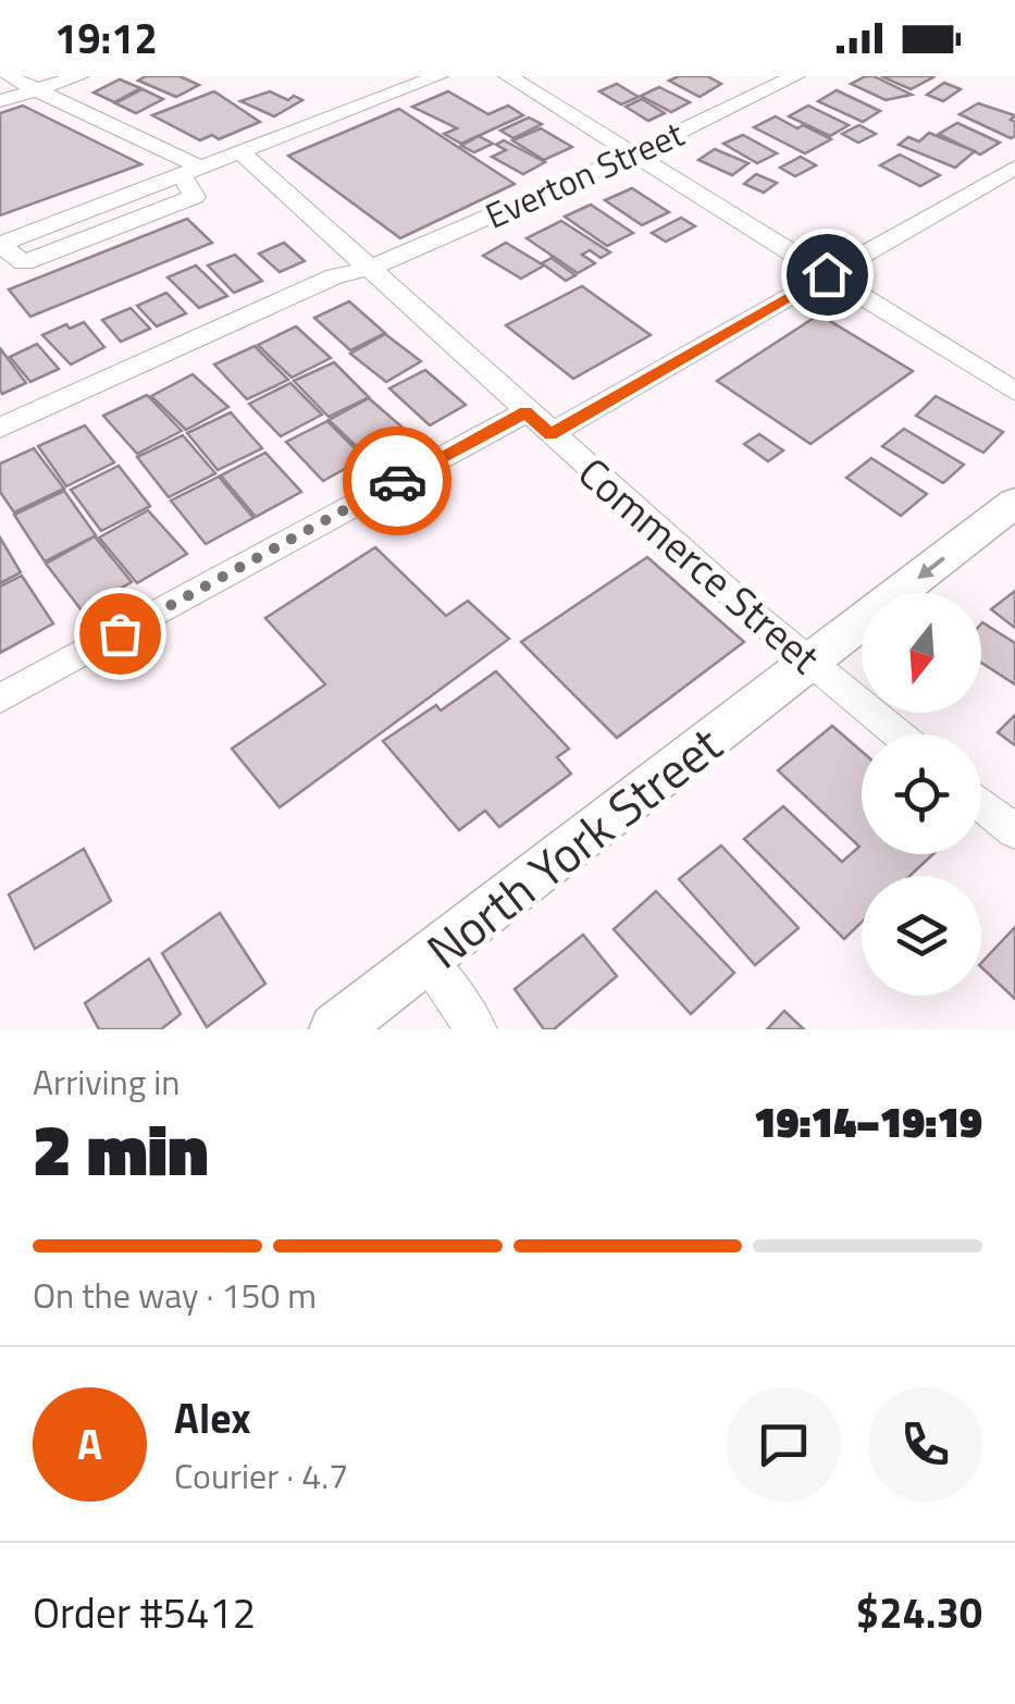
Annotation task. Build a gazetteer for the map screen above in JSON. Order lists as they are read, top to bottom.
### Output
{
  "streets": {
    "main road": ["North York Street"],
    "street": ["Everton Street", "Commerce Street"]
  },
  "crossings": [
    ["Everton Street", "Commerce Street"],
    ["Commerce Street", "North York Street"]
  ],
  "north": "bottom",
  "page": {
    "status": "19:12",
    "heading": ["2 min", "Arriving in", "19:14–19:19"],
    "panel": [
      "Alex",
      "Courier · 4.7",
      "Order #5412",
      "$24.30"
    ],
    "bar": "On the way · 150 m",
    "round": "A"
  }
}
